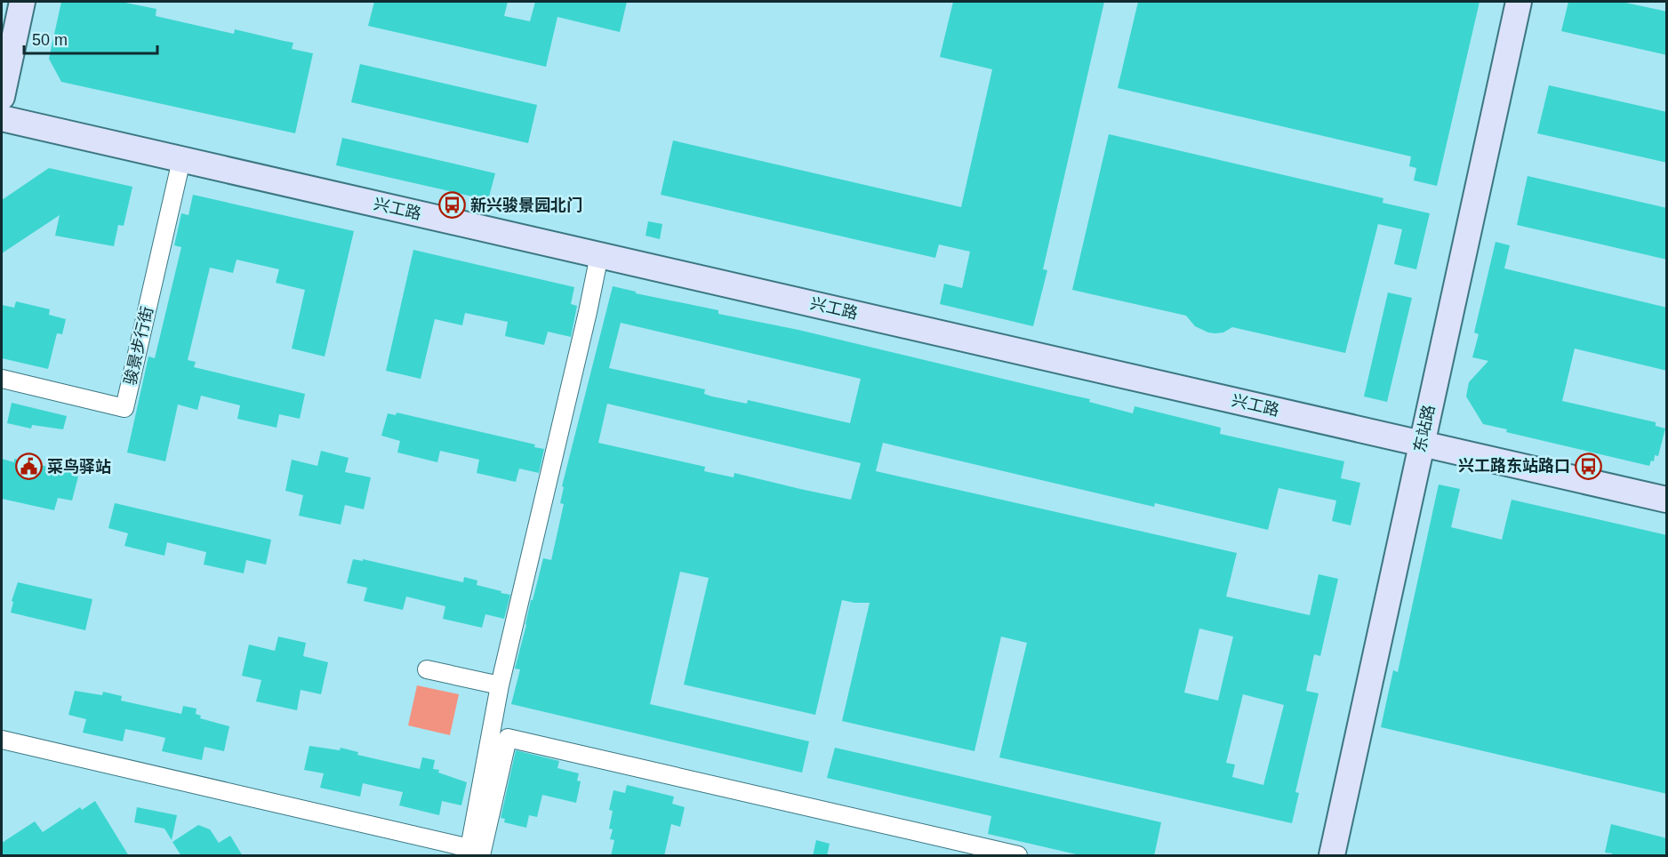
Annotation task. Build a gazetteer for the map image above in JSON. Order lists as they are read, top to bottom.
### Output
{
  "streets": {
    "street": ["兴工路", "骏景步行街", "东站路"]
  },
  "crossings": [
    ["兴工路", "骏景步行街"],
    ["兴工路", "东站路"]
  ],
  "places": {
    "bus stop": ["新兴骏景园北门", "兴工路东站路口"],
    "public building": ["菜鸟驿站"]
  },
  "scale_bar": "50 m"
}
